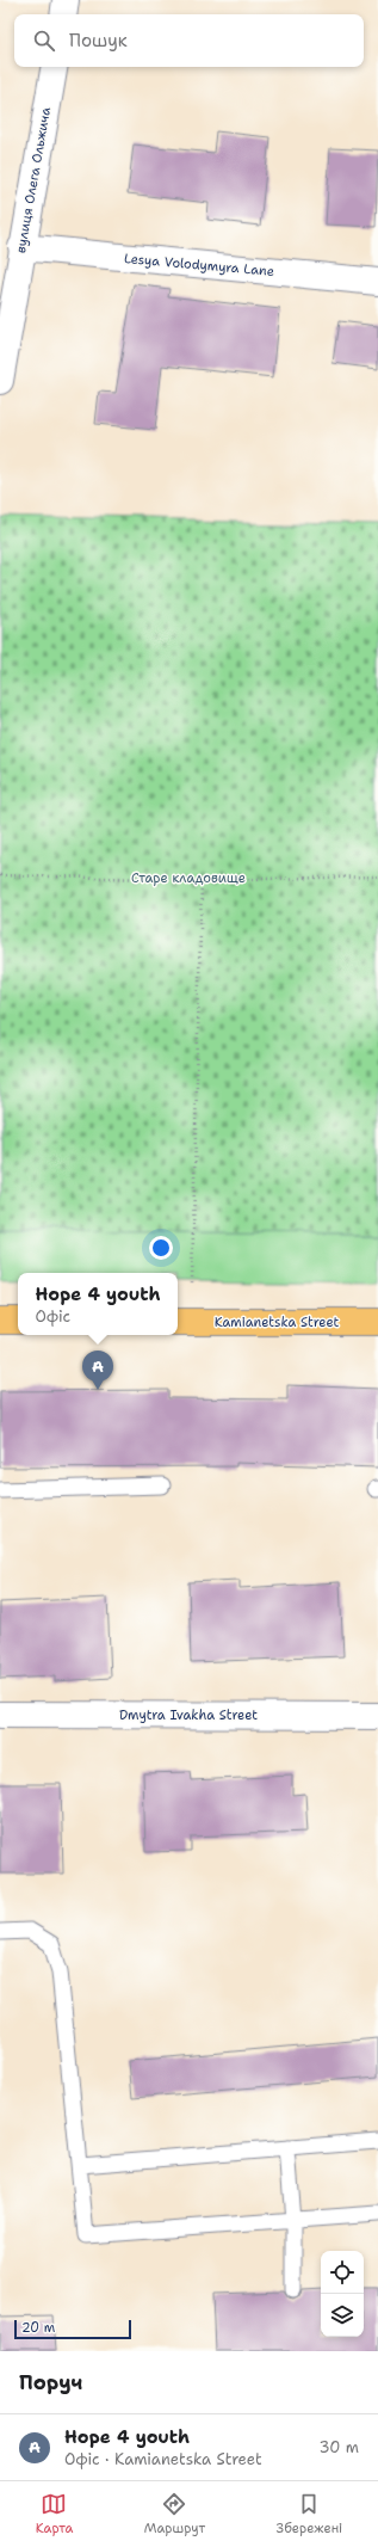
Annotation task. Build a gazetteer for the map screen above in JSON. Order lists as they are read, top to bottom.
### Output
{
  "streets": {
    "main road": ["Kamianetska Street"],
    "street": ["вулиця Олега Ольжича", "Lesya Volodymyra Lane", "Dmytra Ivakha Street"]
  },
  "crossings": [
    ["вулиця Олега Ольжича", "Lesya Volodymyra Lane"]
  ],
  "parks": ["Старе кладовище"],
  "scale_bar": "20 m",
  "page": {
    "search": "Пошук",
    "popup": ["Hope 4 youth", "Офіс"],
    "pins": "A",
    "scale": "20 m",
    "heading": "Поруч",
    "list": [
      {
        "mark": "A",
        "name": "Hope 4 youth",
        "note": "Офіс · Kamianetska Street",
        "value": "30 m"
      }
    ],
    "nav": ["Карта", "Маршрут", "Збережені"]
  }
}
